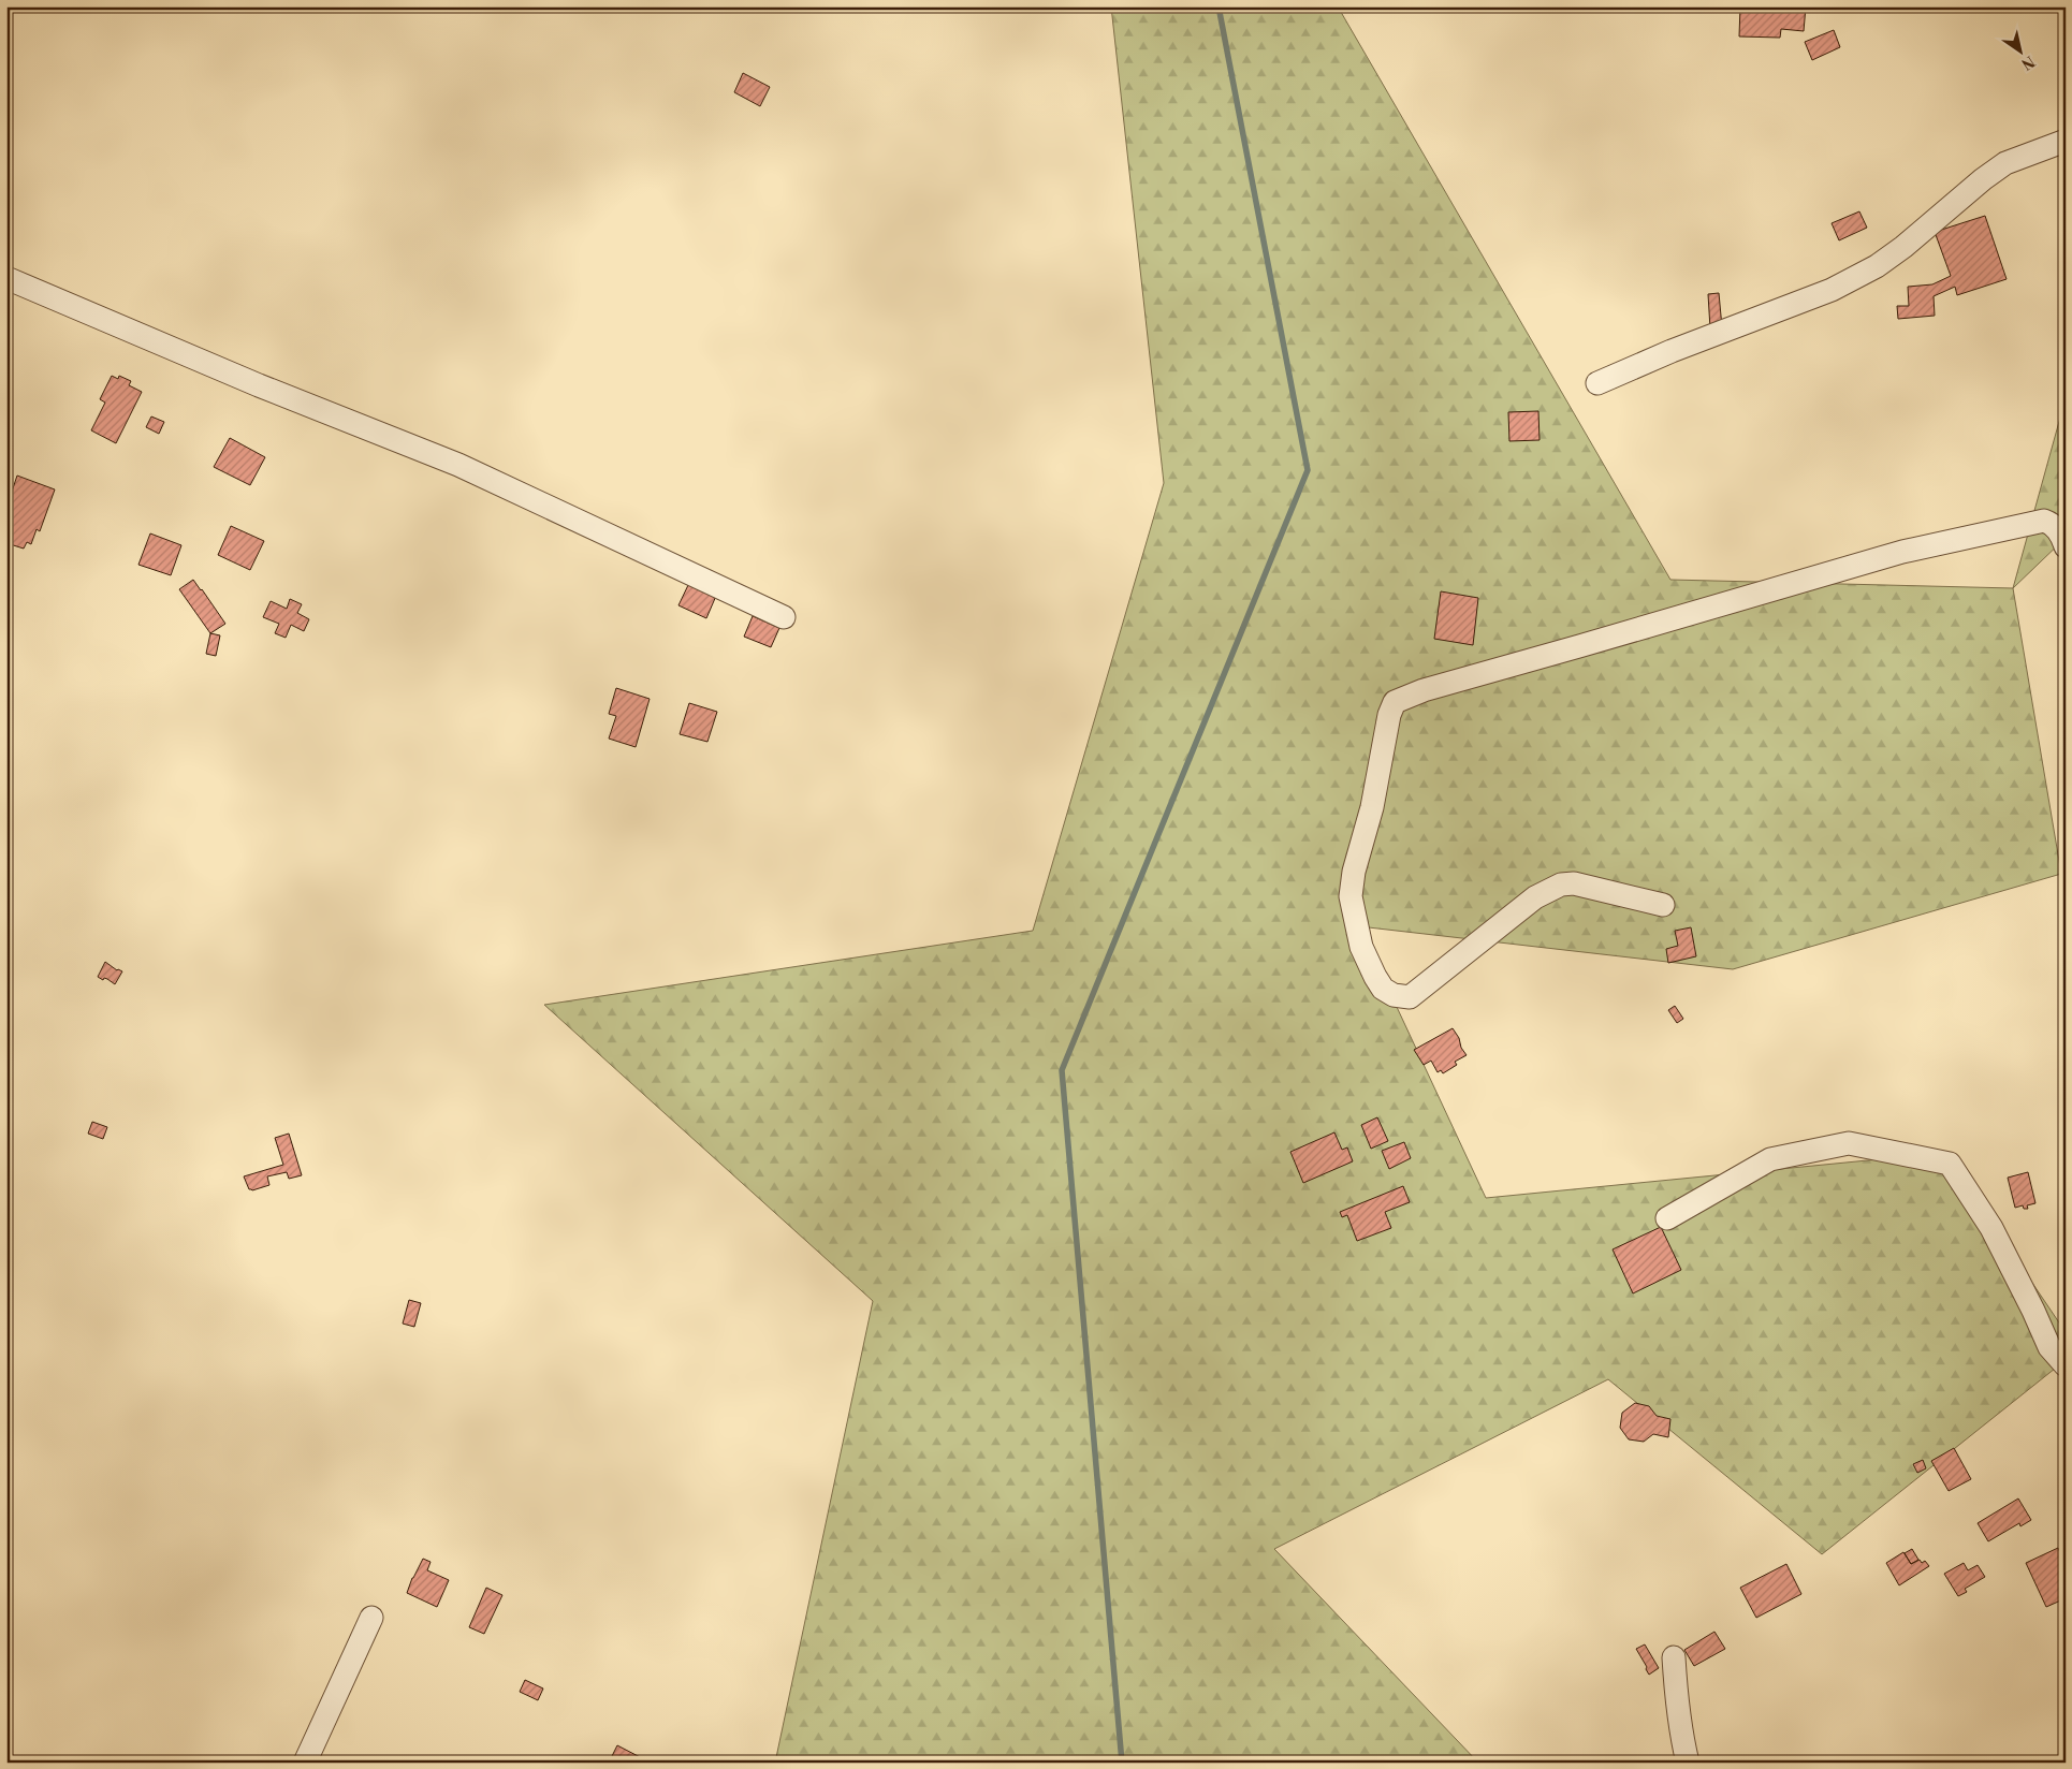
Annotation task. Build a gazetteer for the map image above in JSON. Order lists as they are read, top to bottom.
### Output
{
  "north": "bottom right"
}
